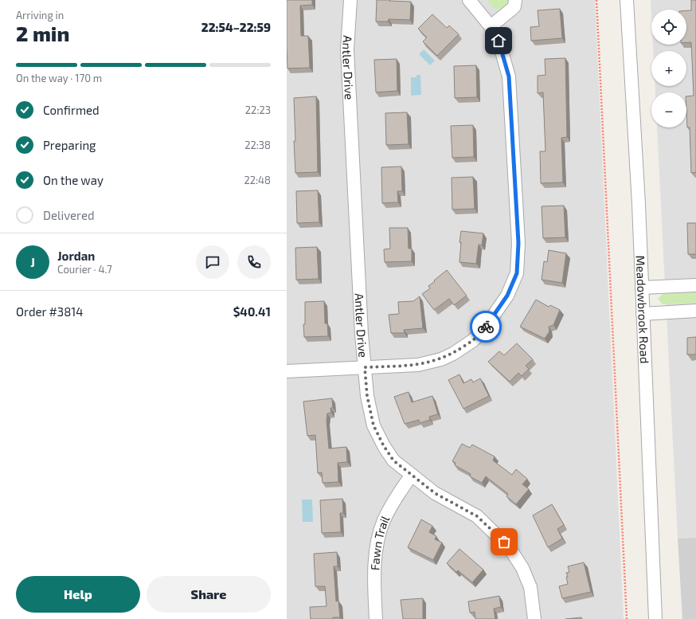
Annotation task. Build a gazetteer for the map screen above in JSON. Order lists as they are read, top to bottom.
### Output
{
  "streets": {
    "street": ["Antler Drive", "Meadowbrook Road", "Fawn Trail"]
  },
  "crossings": [
    ["Antler Drive", "Fawn Trail"]
  ],
  "page": {
    "heading": ["2 min", "Arriving in", "22:54–22:59"],
    "panel": [
      "Jordan",
      "Courier · 4.7",
      "Order #3814",
      "$40.41"
    ],
    "map_buttons": ["+", "−"],
    "bar": "On the way · 170 m",
    "list": [
      ["Confirmed", "22:23"],
      ["Preparing", "22:38"],
      ["On the way", "22:48"],
      "Delivered"
    ],
    "round": "J",
    "buttons": ["Help", "Share"]
  }
}
